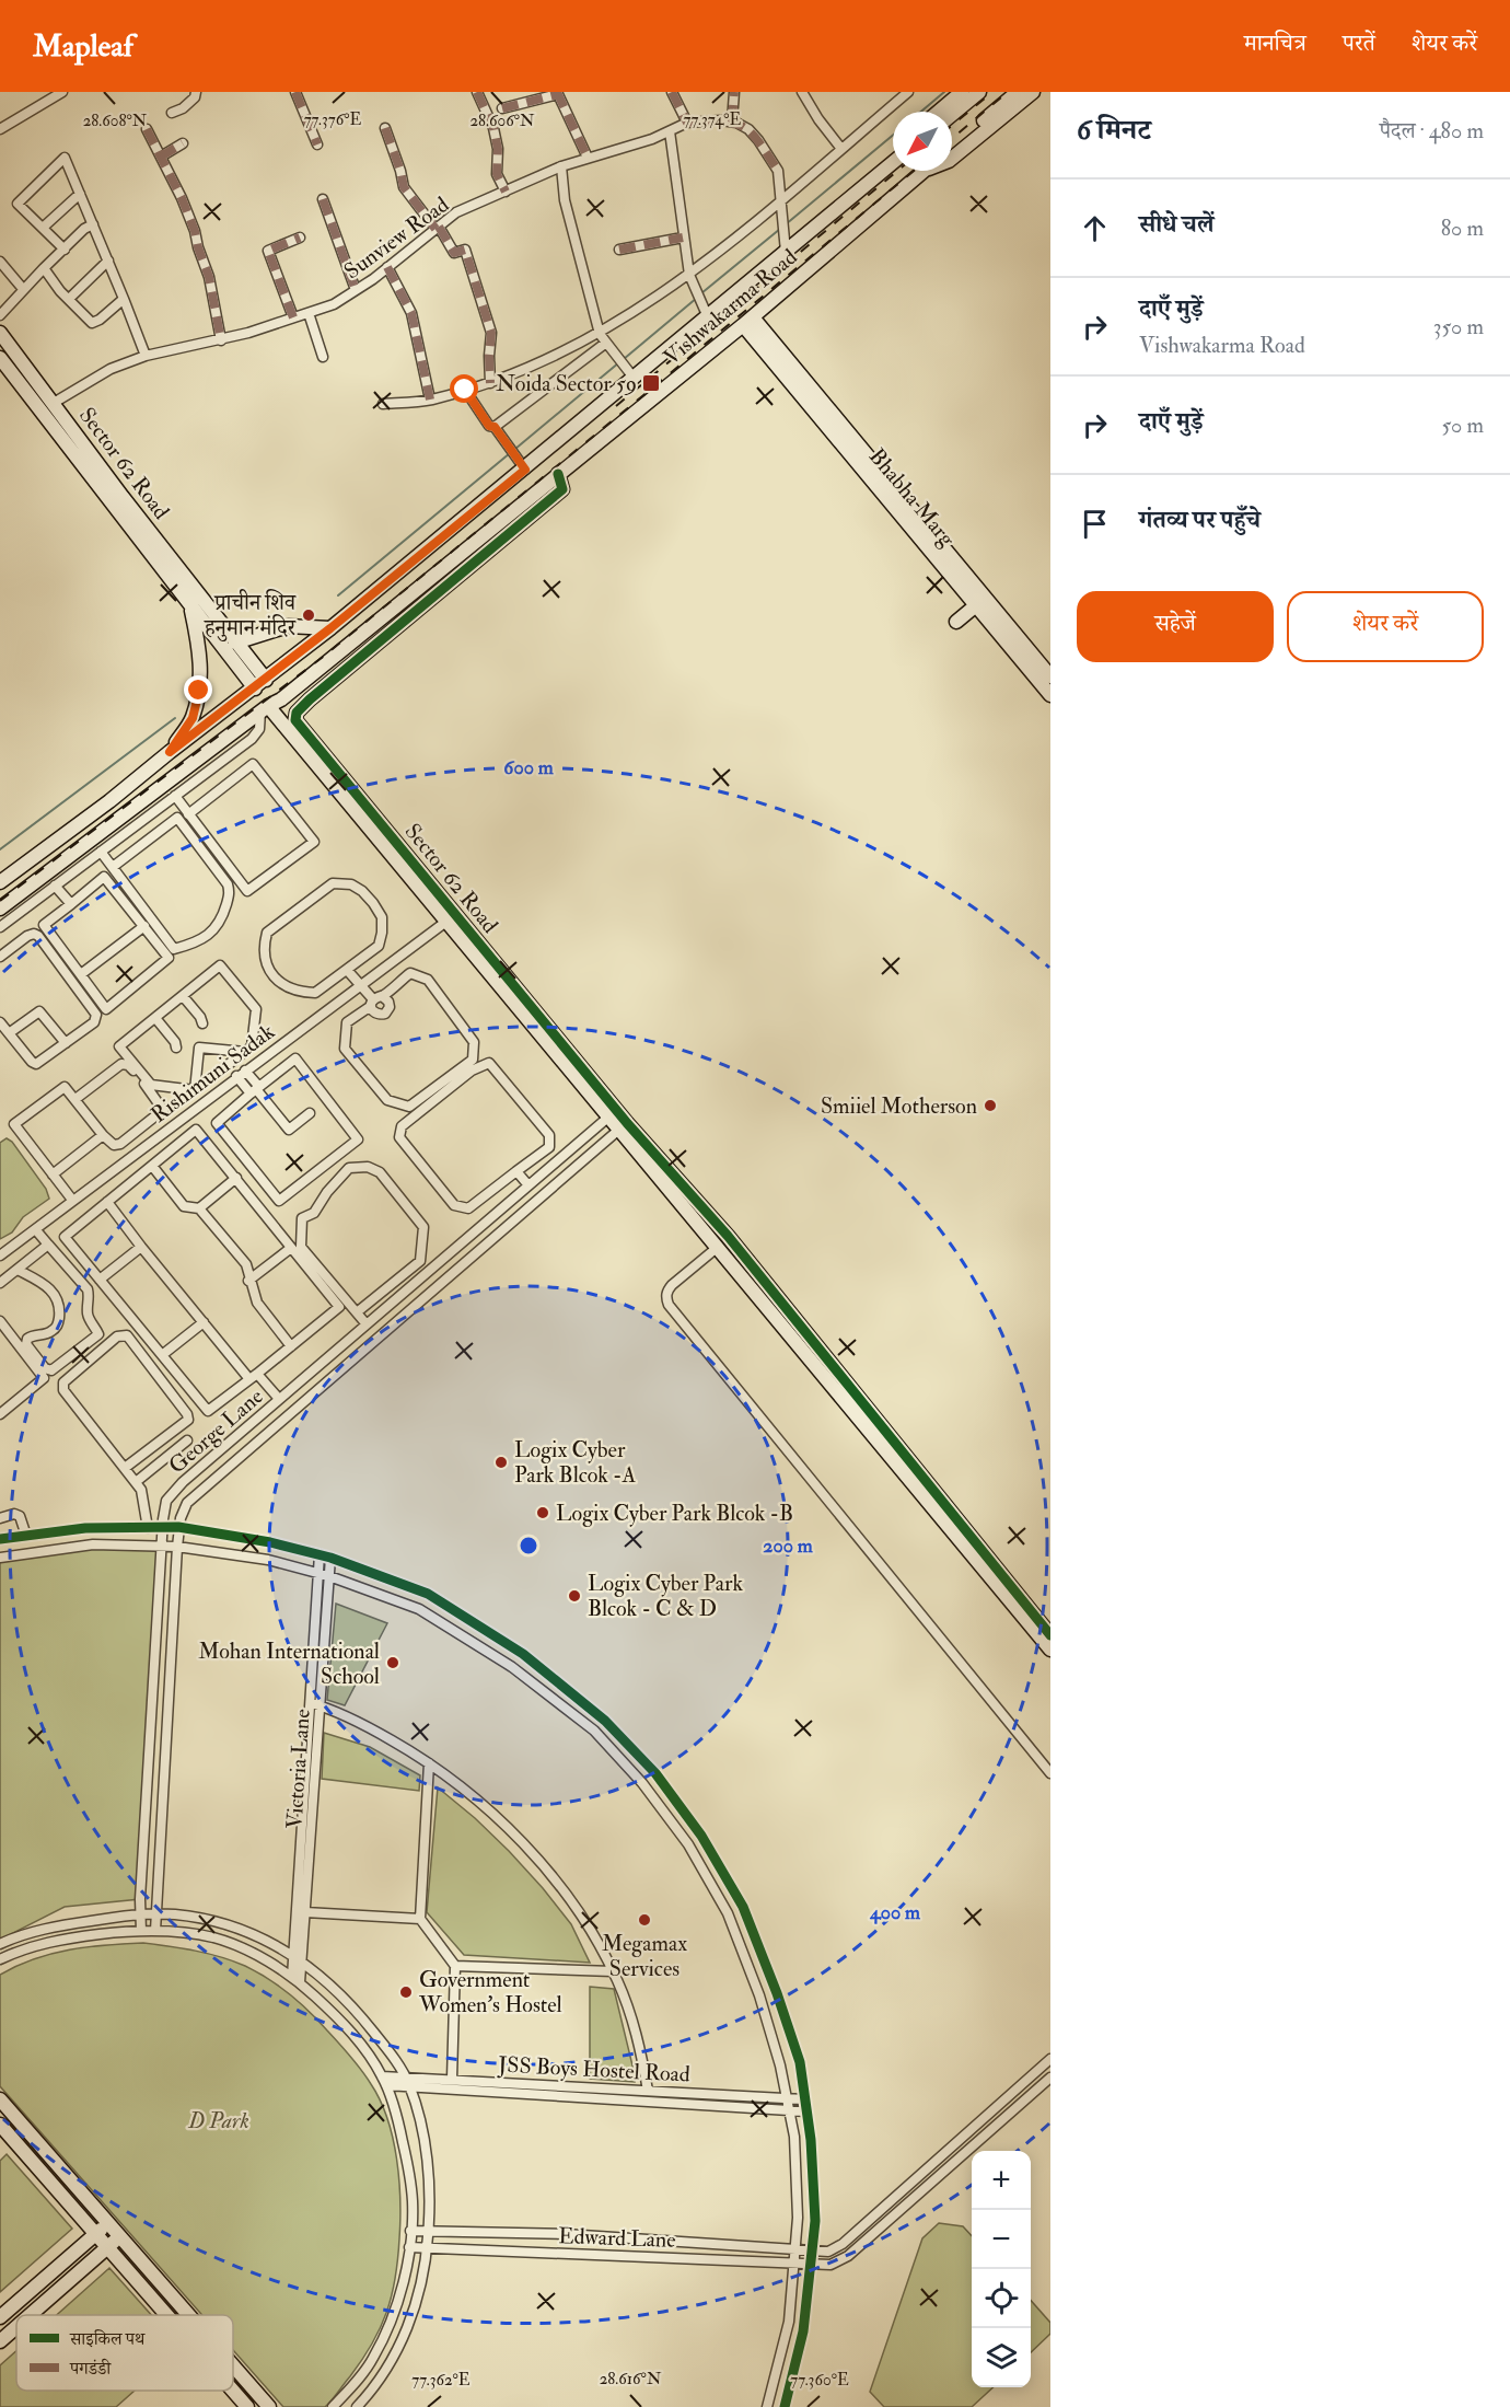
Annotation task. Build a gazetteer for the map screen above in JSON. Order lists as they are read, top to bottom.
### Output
{
  "streets": {
    "street": [
      "Sunview Road",
      "Vishwakarma Road",
      "Sector 62 Road",
      "Bhabha Marg",
      "Rishimuni Sadak",
      "George Lane",
      "Victoria Lane",
      "JSS Boys Hostel Road",
      "Edward Lane"
    ]
  },
  "crossings": [
    ["Sunview Road", "Sector 62 Road"],
    ["Vishwakarma Road", "Sector 62 Road"],
    ["Vishwakarma Road", "Bhabha Marg"],
    ["Sector 62 Road", "Rishimuni Sadak"],
    ["Sector 62 Road", "George Lane"]
  ],
  "parks": ["D Park"],
  "places": {
    "transit": ["Noida Sector 59"],
    "other": [
      "प्राचीन शिव हनुमान मंदिर",
      "Smiiel Motherson",
      "Logix Cyber Park Blcok -A",
      "Logix Cyber Park Blcok -B",
      "Logix Cyber Park Blcok - C & D",
      "Mohan International School",
      "Megamax Services",
      "Government Women's Hostel"
    ]
  },
  "legend": ["साइकिल पथ", "पगडंडी"],
  "north": "bottom left",
  "page": {
    "header": "Mapleaf",
    "nav": ["मानचित्र", "परतें", "शेयर करें"],
    "heading": ["6 मिनट", "पैदल · 480 m"],
    "list": [
      ["सीधे चलें", "80 m"],
      ["दाएँ मुड़ें", "Vishwakarma Road", "350 m"],
      ["दाएँ मुड़ें", "50 m"],
      "गंतव्य पर पहुँचे"
    ],
    "buttons": ["सहेजें", "शेयर करें"],
    "map_buttons": ["+", "−"]
  },
  "coordinates": [
    "77.374°E",
    "77.376°E",
    "28.606°N",
    "28.608°N",
    "28.616°N",
    "77.362°E",
    "77.360°E"
  ],
  "rings": ["600 m", "200 m", "400 m"]
}
